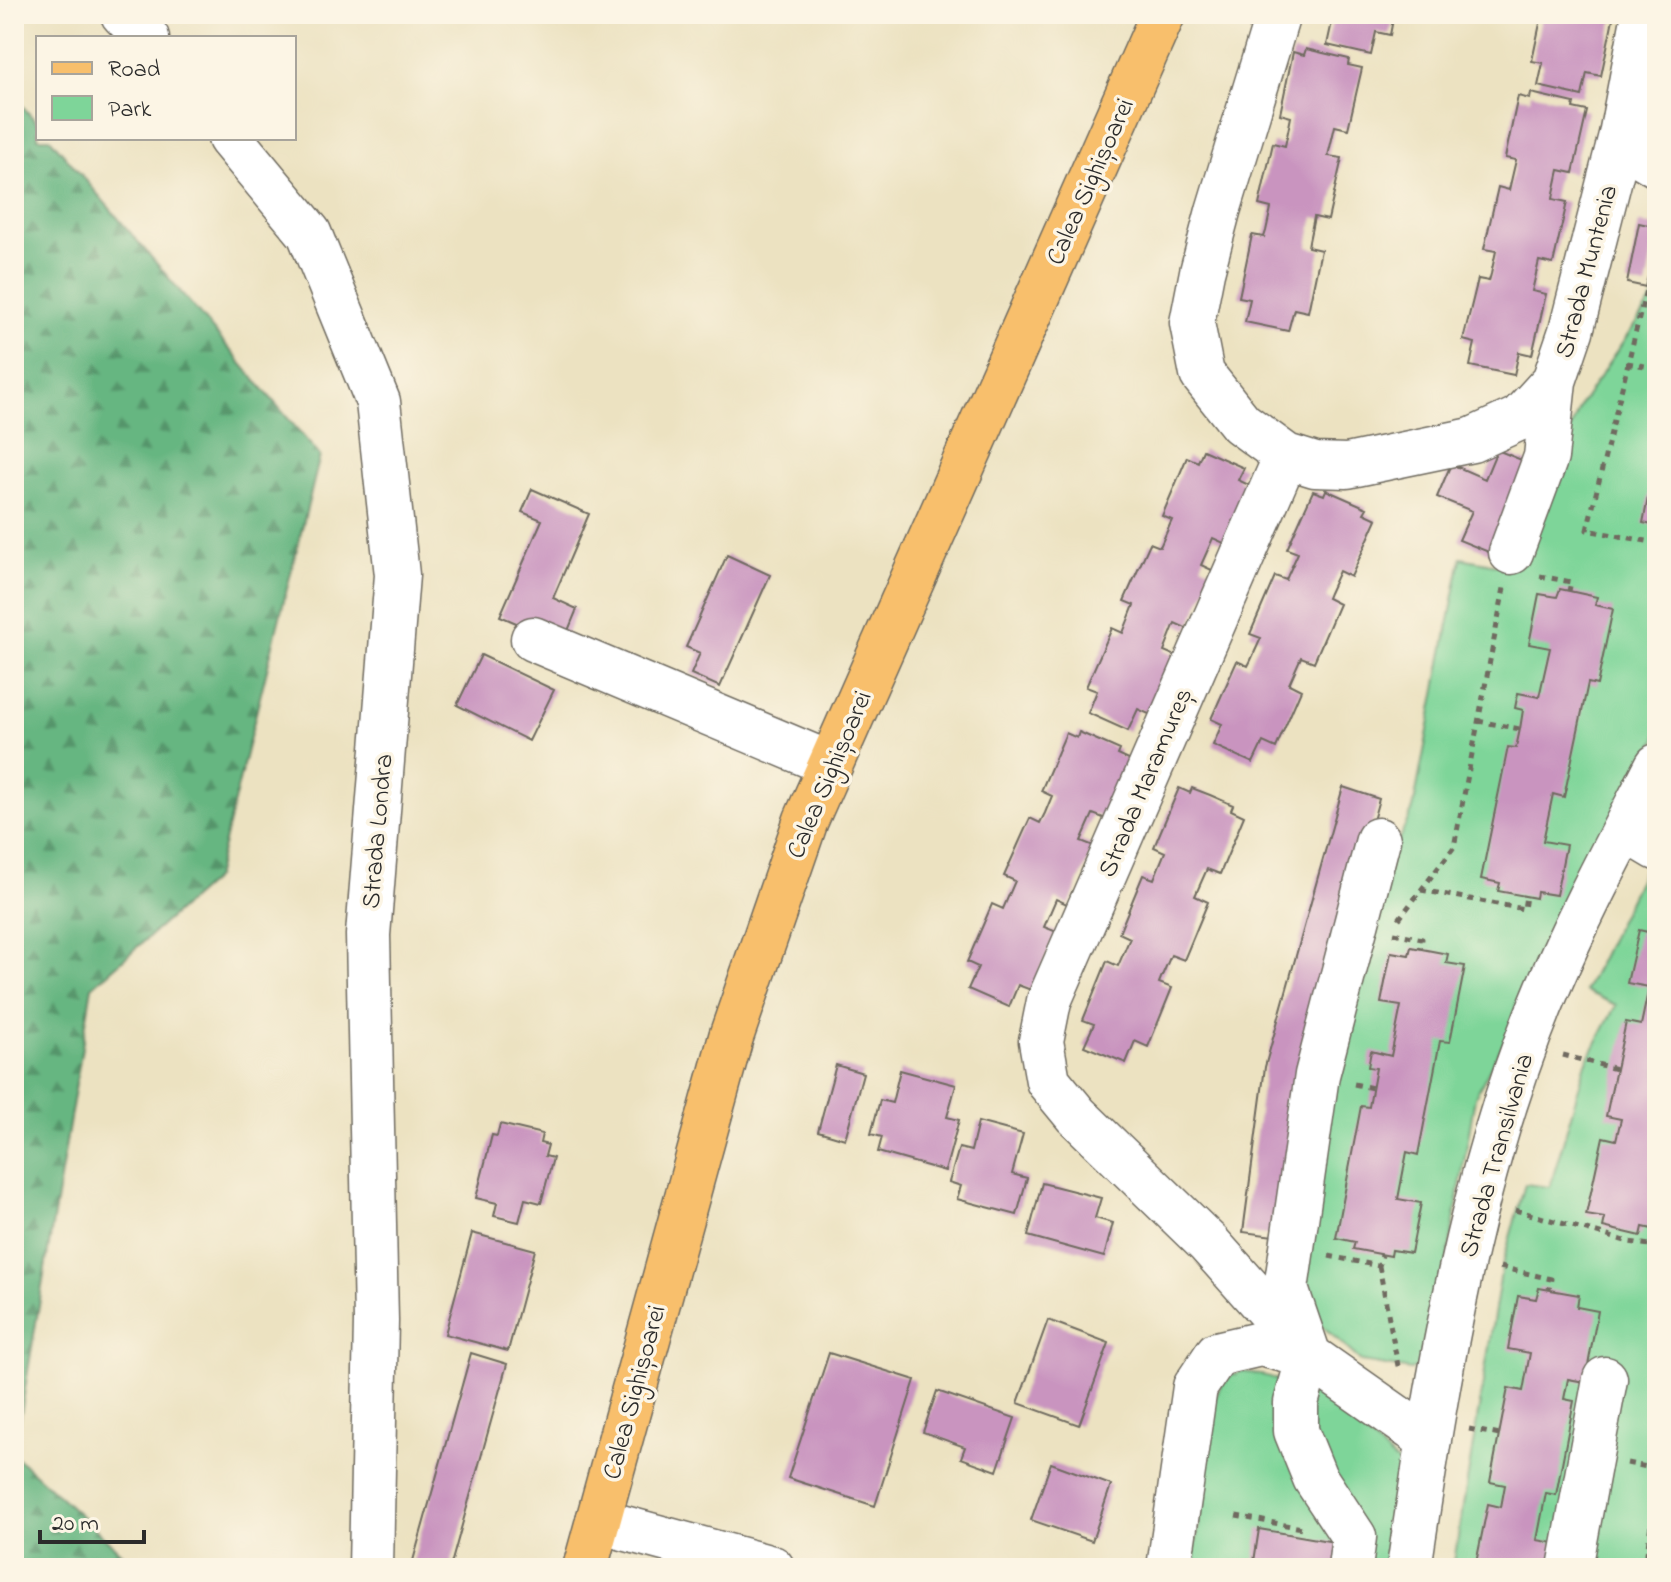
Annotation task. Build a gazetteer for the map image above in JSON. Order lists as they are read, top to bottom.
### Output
{
  "streets": {
    "main road": ["Calea Sighișoarei"],
    "street": [
      "Strada Muntenia",
      "Strada Maramureș",
      "Strada Londra",
      "Strada Transilvania"
    ]
  },
  "crossings": [
    ["Strada Muntenia", "Strada Maramureș"],
    ["Strada Maramureș", "Strada Transilvania"]
  ],
  "legend": ["Road", "Park"],
  "scale_bar": "20 m"
}
